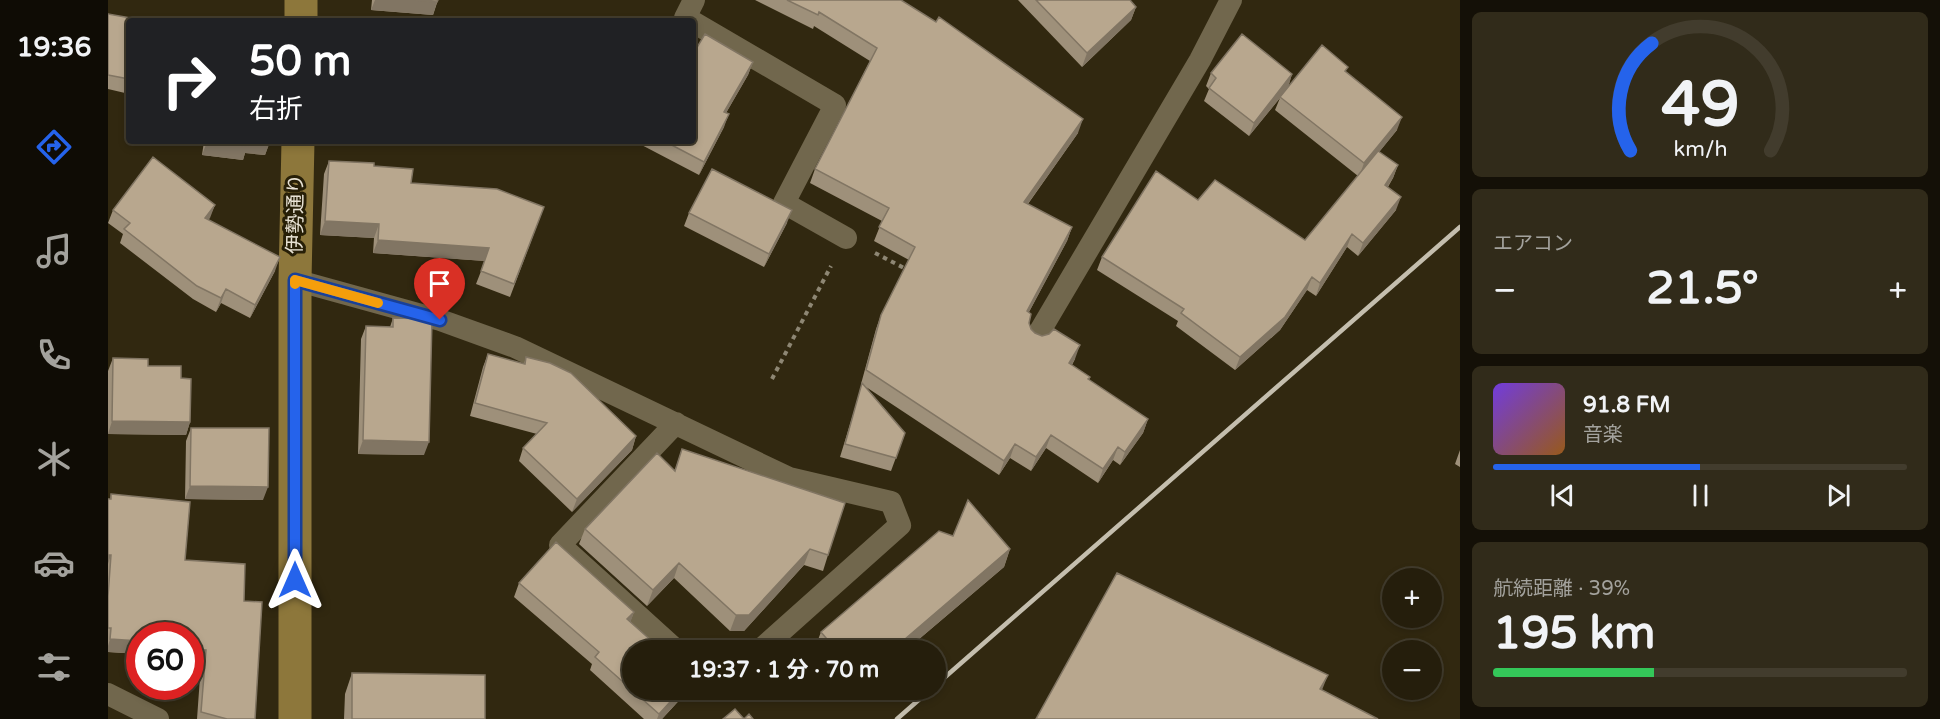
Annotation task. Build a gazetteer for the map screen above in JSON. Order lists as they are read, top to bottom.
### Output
{
  "streets": {
    "main road": ["伊勢通り"]
  },
  "page": {
    "tabs": "19:36",
    "turn": ["50 m", "右折"],
    "tile": [
      "エアコン",
      ["航続距離 · 39%", "195 km"]
    ],
    "heat": ["−", "21.5°", "+"],
    "song": ["91.8 FM", "音楽"],
    "map_buttons": ["+", "−"],
    "limit": "60",
    "trip": "19:37 · 1 分 · 70 m",
    "gauge": ["49", "km/h"]
  }
}
